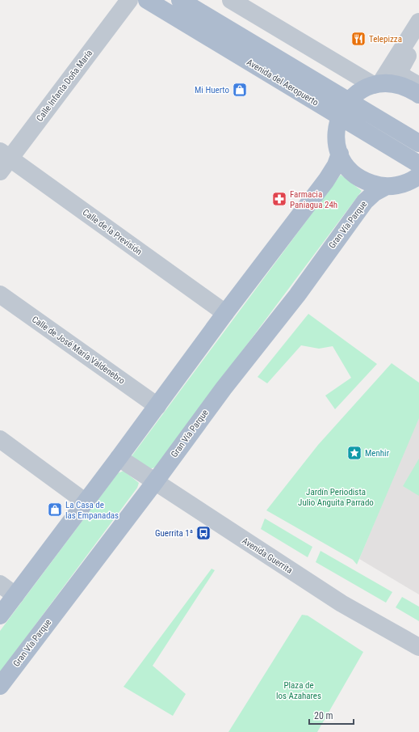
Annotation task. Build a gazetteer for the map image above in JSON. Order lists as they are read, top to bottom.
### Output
{
  "streets": {
    "main road": ["Avenida del Aeropuerto", "Gran Vía Parque"],
    "street": [
      "Calle Infanta Doña María",
      "Calle de la Previsión",
      "Calle de José María Valdenebro",
      "Avenida Guerrita"
    ]
  },
  "crossings": [
    ["Calle Infanta Doña María", "Calle de la Previsión"],
    ["Gran Vía Parque", "Avenida Guerrita"]
  ],
  "parks": ["Jardín Periodista Julio Anguita Parrado", "Plaza de los Azahares"],
  "places": {
    "restaurant": ["Telepizza"],
    "shop": ["Mi Huerto", "La Casa de las Empanadas"],
    "pharmacy": ["Farmacia Paniagua 24h"],
    "place": ["Menhir"],
    "bus stop": ["Guerrita 1ª"]
  },
  "scale_bar": "20 m"
}
